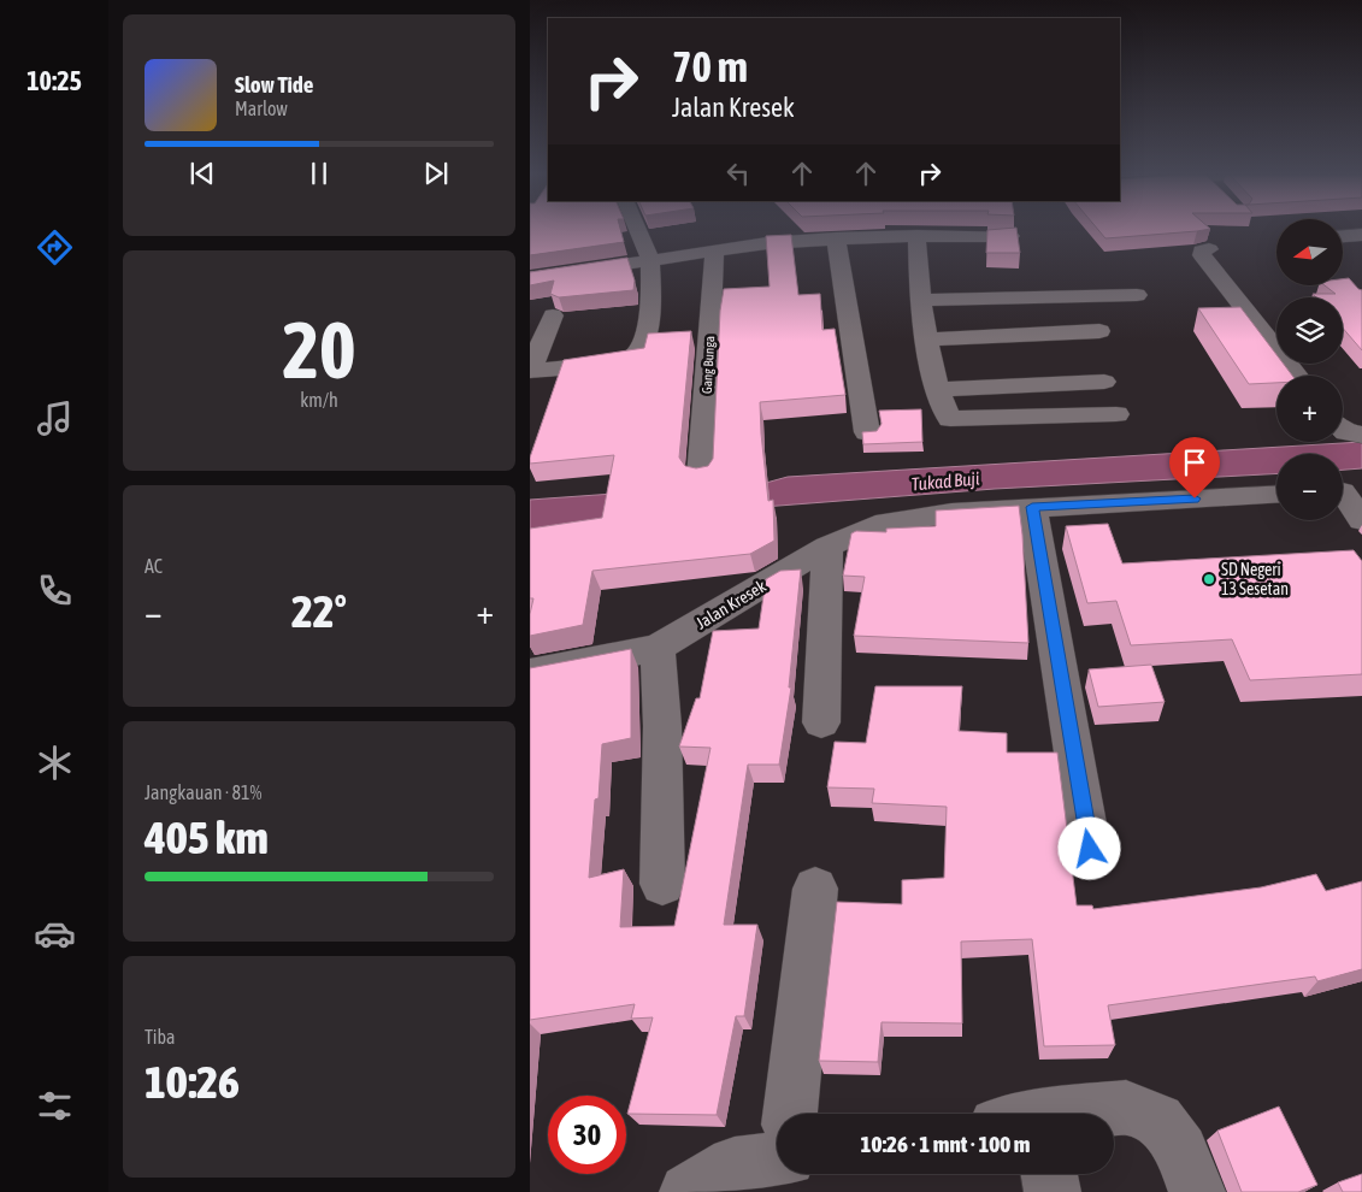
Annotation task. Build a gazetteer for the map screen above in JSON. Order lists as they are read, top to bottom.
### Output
{
  "streets": {
    "street": ["Gang Bunga", "Jalan Kresek"]
  },
  "water": ["Tukad Buji"],
  "places": ["SD Negeri 13 Sesetan"],
  "north": "left",
  "page": {
    "tabs": "10:25",
    "turn": ["70 m", "Jalan Kresek"],
    "song": ["Slow Tide", "Marlow"],
    "map_buttons": ["+", "−"],
    "tile": [
      ["20", "km/h"],
      "AC",
      ["Jangkauan · 81%", "405 km"],
      ["Tiba", "10:26"]
    ],
    "heat": ["−", "22°", "+"],
    "limit": "30",
    "trip": "10:26 · 1 mnt · 100 m"
  }
}
